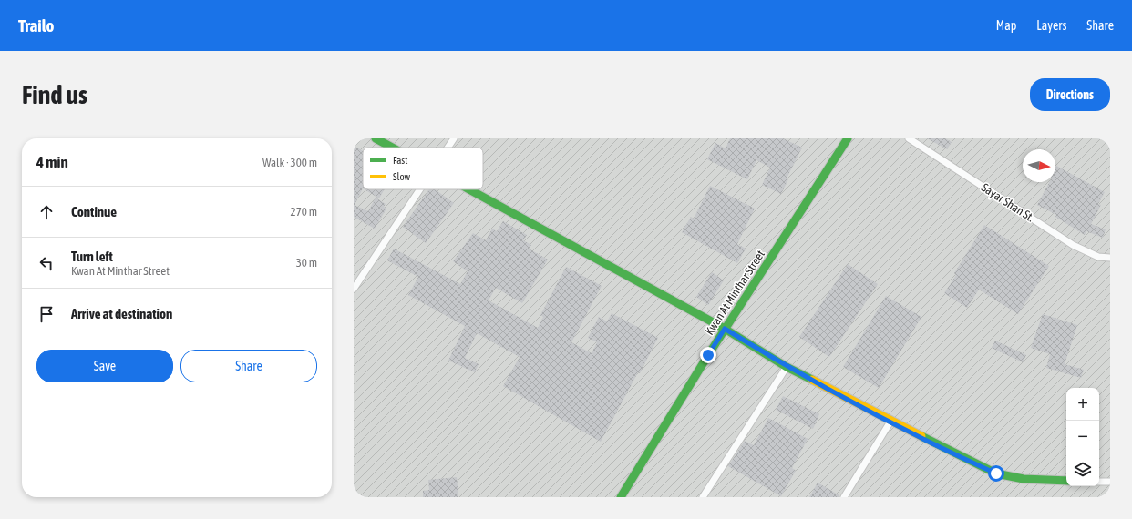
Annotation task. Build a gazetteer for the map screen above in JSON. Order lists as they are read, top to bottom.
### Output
{
  "streets": {
    "street": ["Sayar Shan St.", "Kwan At Minthar Street"]
  },
  "legend": ["Fast", "Slow"],
  "north": "right",
  "page": {
    "header": "Trailo",
    "nav": ["Map", "Layers", "Share"],
    "buttons": [
      "Directions",
      ["Save", "Share"]
    ],
    "title": "Find us",
    "heading": ["4 min", "Walk · 300 m"],
    "list": [
      ["Continue", "270 m"],
      ["Turn left", "Kwan At Minthar Street", "30 m"],
      "Arrive at destination"
    ],
    "map_buttons": ["+", "−"]
  }
}
